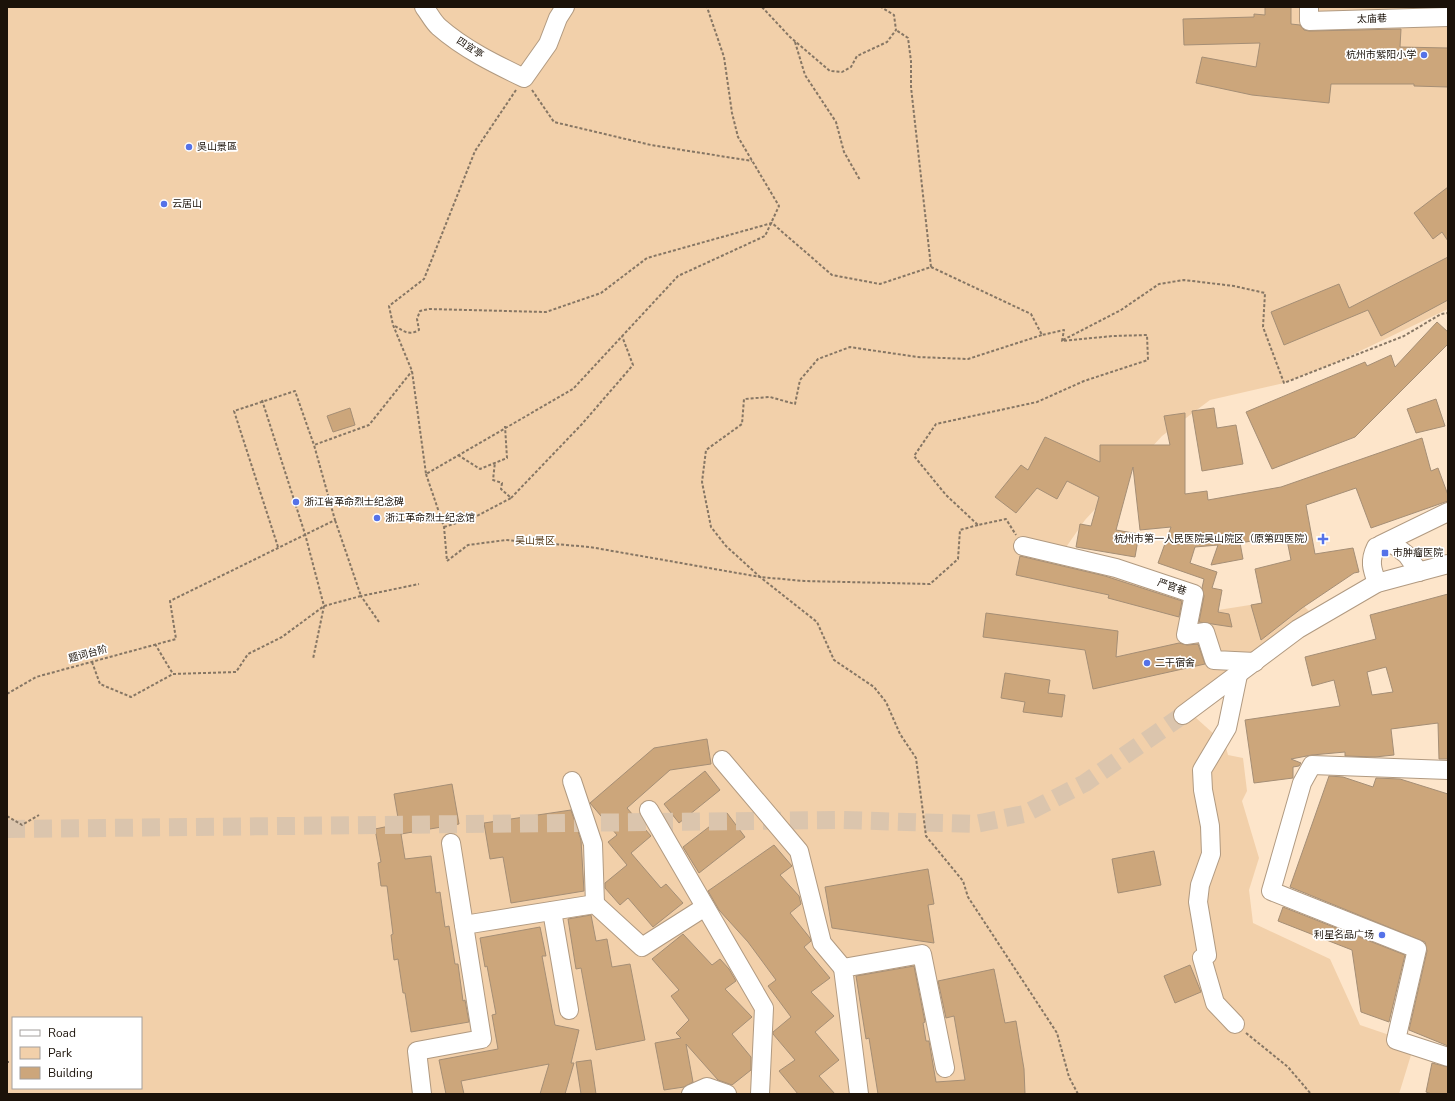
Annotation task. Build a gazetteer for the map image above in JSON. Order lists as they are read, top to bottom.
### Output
{
  "streets": {
    "street": ["太庙巷", "四宜亭", "严官巷"],
    "path": ["题词台阶"]
  },
  "parks": ["吴山景区"],
  "places": {
    "other": [
      "杭州市紫阳小学",
      "吳山景區",
      "云居山",
      "浙江省革命烈士纪念碑",
      "浙江革命烈士纪念馆",
      "二干宿舍",
      "利星名品广场"
    ],
    "health": ["杭州市第一人民医院吴山院区（原第四医院）"],
    "transit": ["市肿瘤医院"]
  },
  "legend": ["Road", "Park", "Building"]
}
